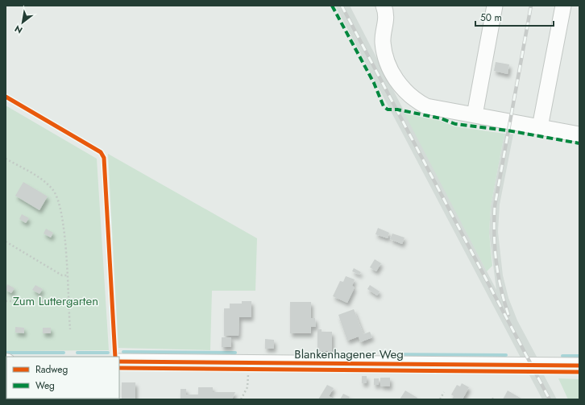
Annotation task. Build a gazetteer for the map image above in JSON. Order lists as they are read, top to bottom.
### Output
{
  "streets": {
    "street": ["Blankenhagener Weg"]
  },
  "parks": ["Zum Luttergarten"],
  "legend": ["Radweg", "Weg"],
  "scale_bar": "50 m",
  "north": "bottom left"
}
